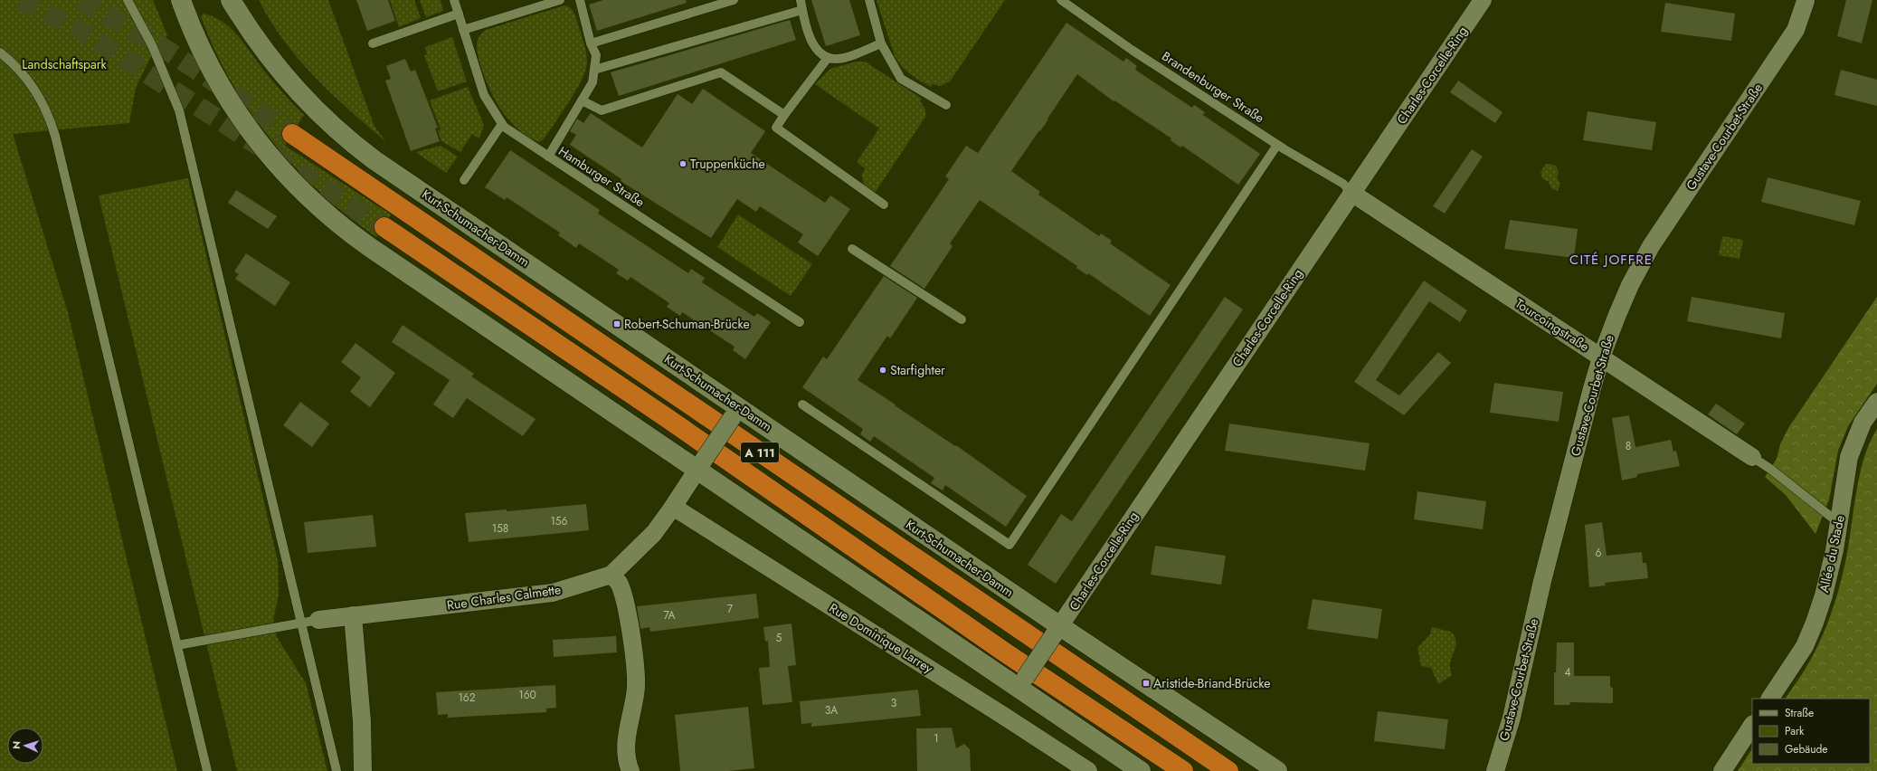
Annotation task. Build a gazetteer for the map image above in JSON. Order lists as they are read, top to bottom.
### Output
{
  "streets": {
    "highway": ["A 111"],
    "main road": ["Kurt-Schumacher-Damm"],
    "street": [
      "Charles-Corcelle-Ring",
      "Gustave-Courbet-Straße",
      "Tourcoingstraße",
      "Allée du Stade",
      "Rue Charles Calmette",
      "Rue Dominique Larrey"
    ],
    "lane": ["Brandenburger Straße", "Hamburger Straße"]
  },
  "crossings": [
    ["Charles-Corcelle-Ring", "Brandenburger Straße"],
    ["Charles-Corcelle-Ring", "Kurt-Schumacher-Damm"],
    ["Charles-Corcelle-Ring", "Tourcoingstraße"],
    ["Brandenburger Straße", "Tourcoingstraße"],
    ["Gustave-Courbet-Straße", "Tourcoingstraße"],
    ["Rue Charles Calmette", "Rue Dominique Larrey"]
  ],
  "districts": ["CITÉ JOFFRE"],
  "parks": ["Landschaftspark"],
  "places": {
    "other": ["Truppenküche", "Starfighter"],
    "transit": ["Robert-Schuman-Brücke", "Aristide-Briand-Brücke"]
  },
  "house_numbers": [
    "8",
    "156",
    "158",
    "6",
    "7",
    "7A",
    "5",
    "4",
    "160",
    "162",
    "3",
    "3A",
    "1"
  ],
  "legend": ["Straße", "Park", "Gebäude"],
  "north": "left"
}
